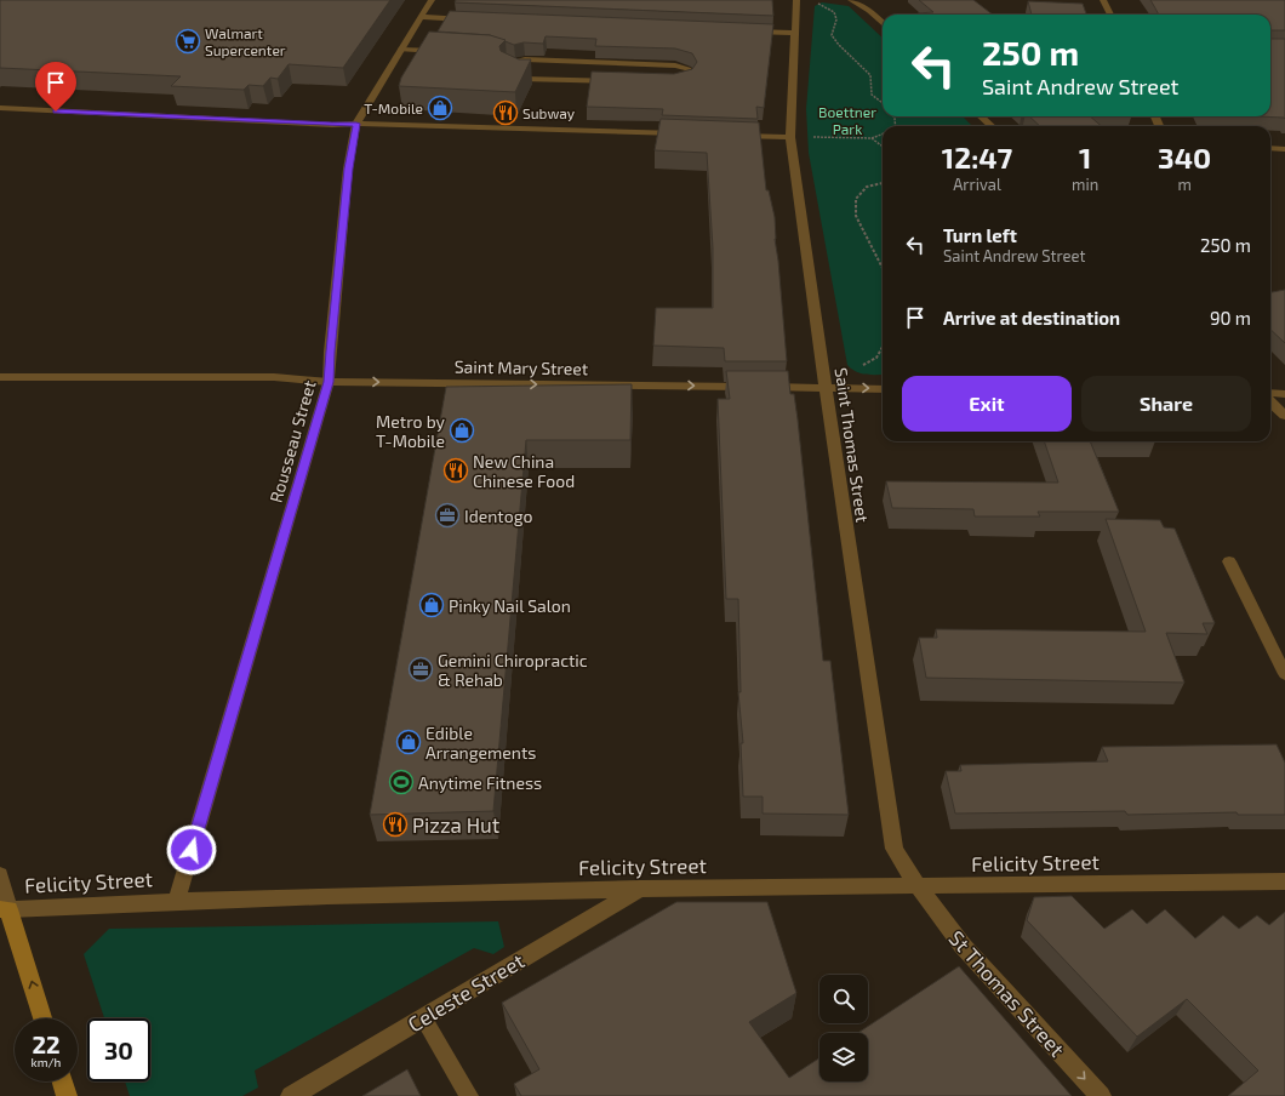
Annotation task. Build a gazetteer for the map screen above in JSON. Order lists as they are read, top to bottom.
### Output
{
  "streets": {
    "street": [
      "Saint Mary Street",
      "Rousseau Street",
      "Saint Thomas Street",
      "Felicity Street",
      "Celeste Street",
      "St Thomas Street"
    ]
  },
  "crossings": [
    ["Saint Mary Street", "Rousseau Street"],
    ["Saint Mary Street", "Saint Thomas Street"],
    ["Rousseau Street", "Felicity Street"],
    ["Saint Thomas Street", "Felicity Street"],
    ["Saint Thomas Street", "St Thomas Street"],
    ["Felicity Street", "Celeste Street"],
    ["Felicity Street", "St Thomas Street"]
  ],
  "one_way": ["Saint Mary Street", "St Thomas Street"],
  "parks": ["Boettner Park"],
  "places": {
    "supermarket": ["Walmart Supercenter"],
    "shop": [
      "T-Mobile",
      "Metro by T-Mobile",
      "Pinky Nail Salon",
      "Edible Arrangements"
    ],
    "restaurant": ["Subway", "New China Chinese Food", "Pizza Hut"],
    "office": ["Identogo", "Gemini Chiropractic & Rehab"],
    "sports": ["Anytime Fitness"]
  },
  "page": {
    "turn": ["250 m", "Saint Andrew Street"],
    "eta": [
      "12:47",
      "Arrival",
      "1",
      "min",
      "340",
      "m"
    ],
    "list": [
      {
        "name": "Turn left",
        "note": "Saint Andrew Street",
        "value": "250 m"
      },
      {
        "name": "Arrive at destination",
        "value": "90 m"
      }
    ],
    "buttons": ["Exit", "Share"],
    "speed": "22 km/h",
    "limit": "30"
  }
}
